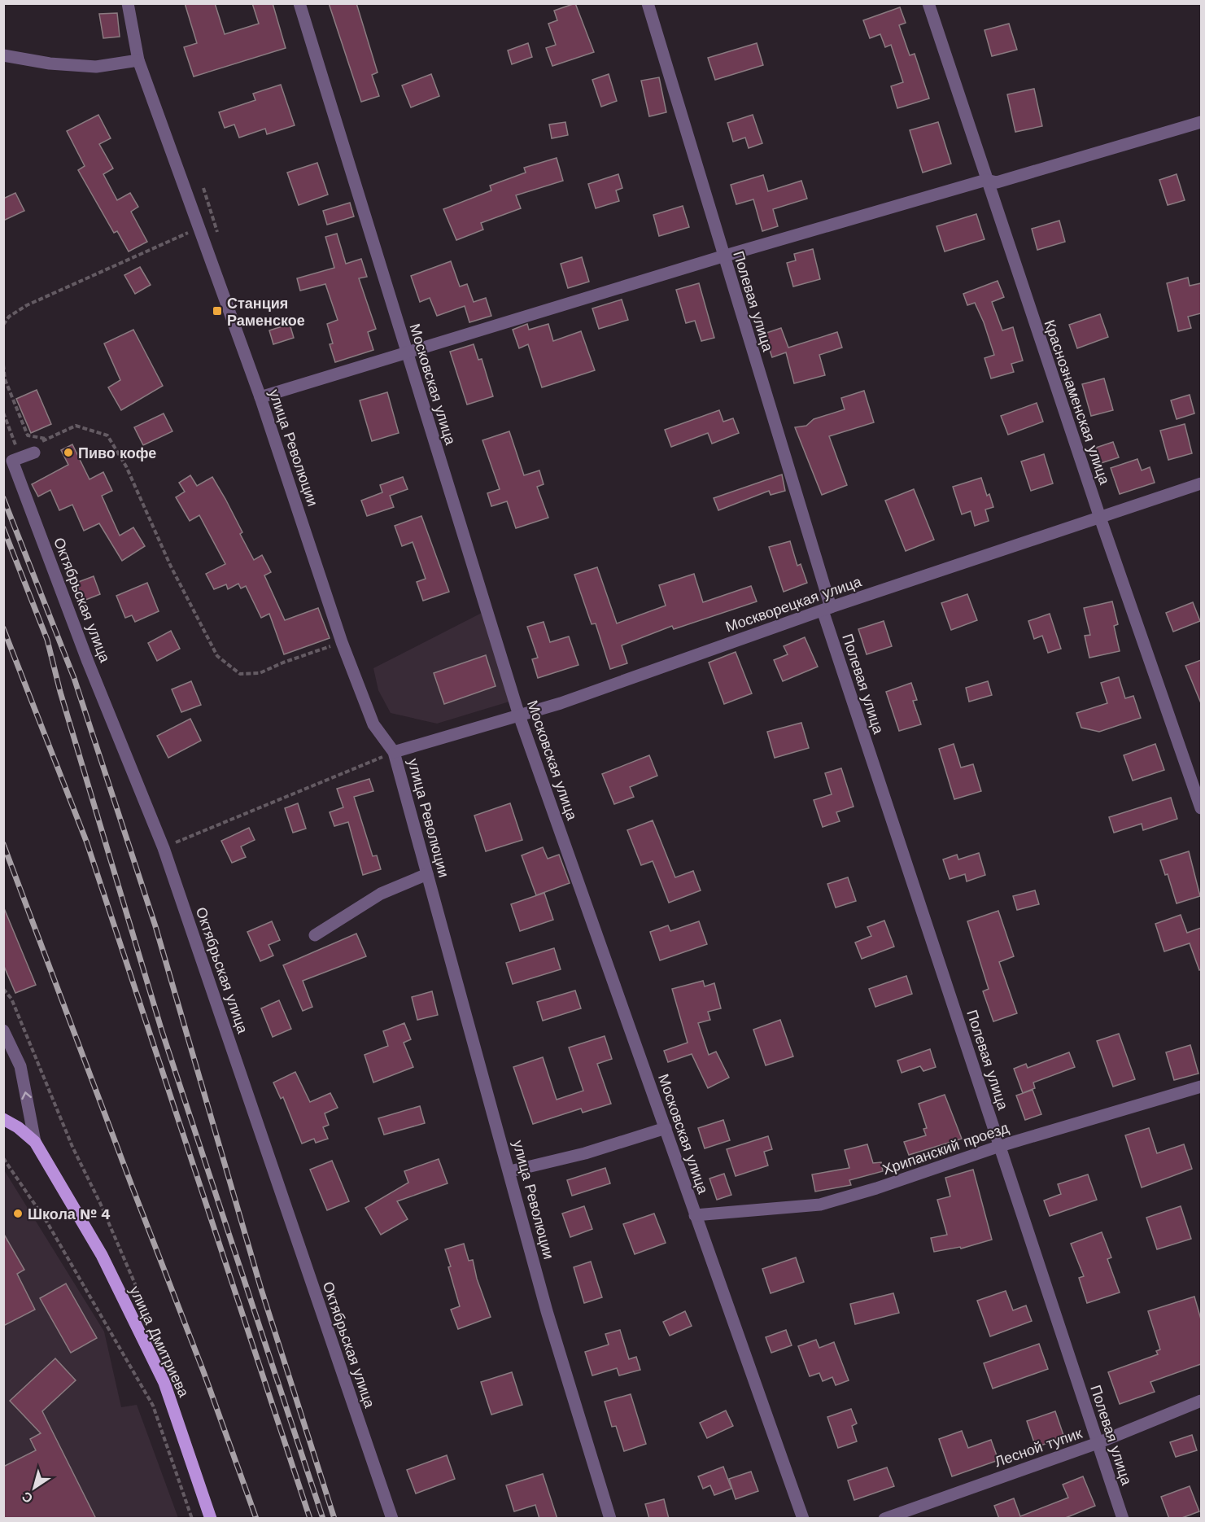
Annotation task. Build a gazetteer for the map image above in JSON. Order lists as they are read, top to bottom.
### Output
{
  "streets": {
    "main road": ["улица Дмитриева"],
    "street": [
      "Полевая улица",
      "Московская улица",
      "Краснознаменская улица",
      "улица Революции",
      "Октябрьская улица",
      "Москворецкая улица",
      "Хрипанский проезд",
      "Лесной тупик"
    ]
  },
  "crossings": [
    ["Полевая улица", "Москворецкая улица"],
    ["Полевая улица", "Хрипанский проезд"],
    ["Полевая улица", "Лесной тупик"],
    ["Московская улица", "Москворецкая улица"],
    ["Московская улица", "Хрипанский проезд"],
    ["Краснознаменская улица", "Москворецкая улица"],
    ["улица Революции", "Москворецкая улица"]
  ],
  "places": {
    "transit": ["Станция Раменское"],
    "other": ["Пиво кофе", "Школа № 4"]
  },
  "north": "bottom left"
}
